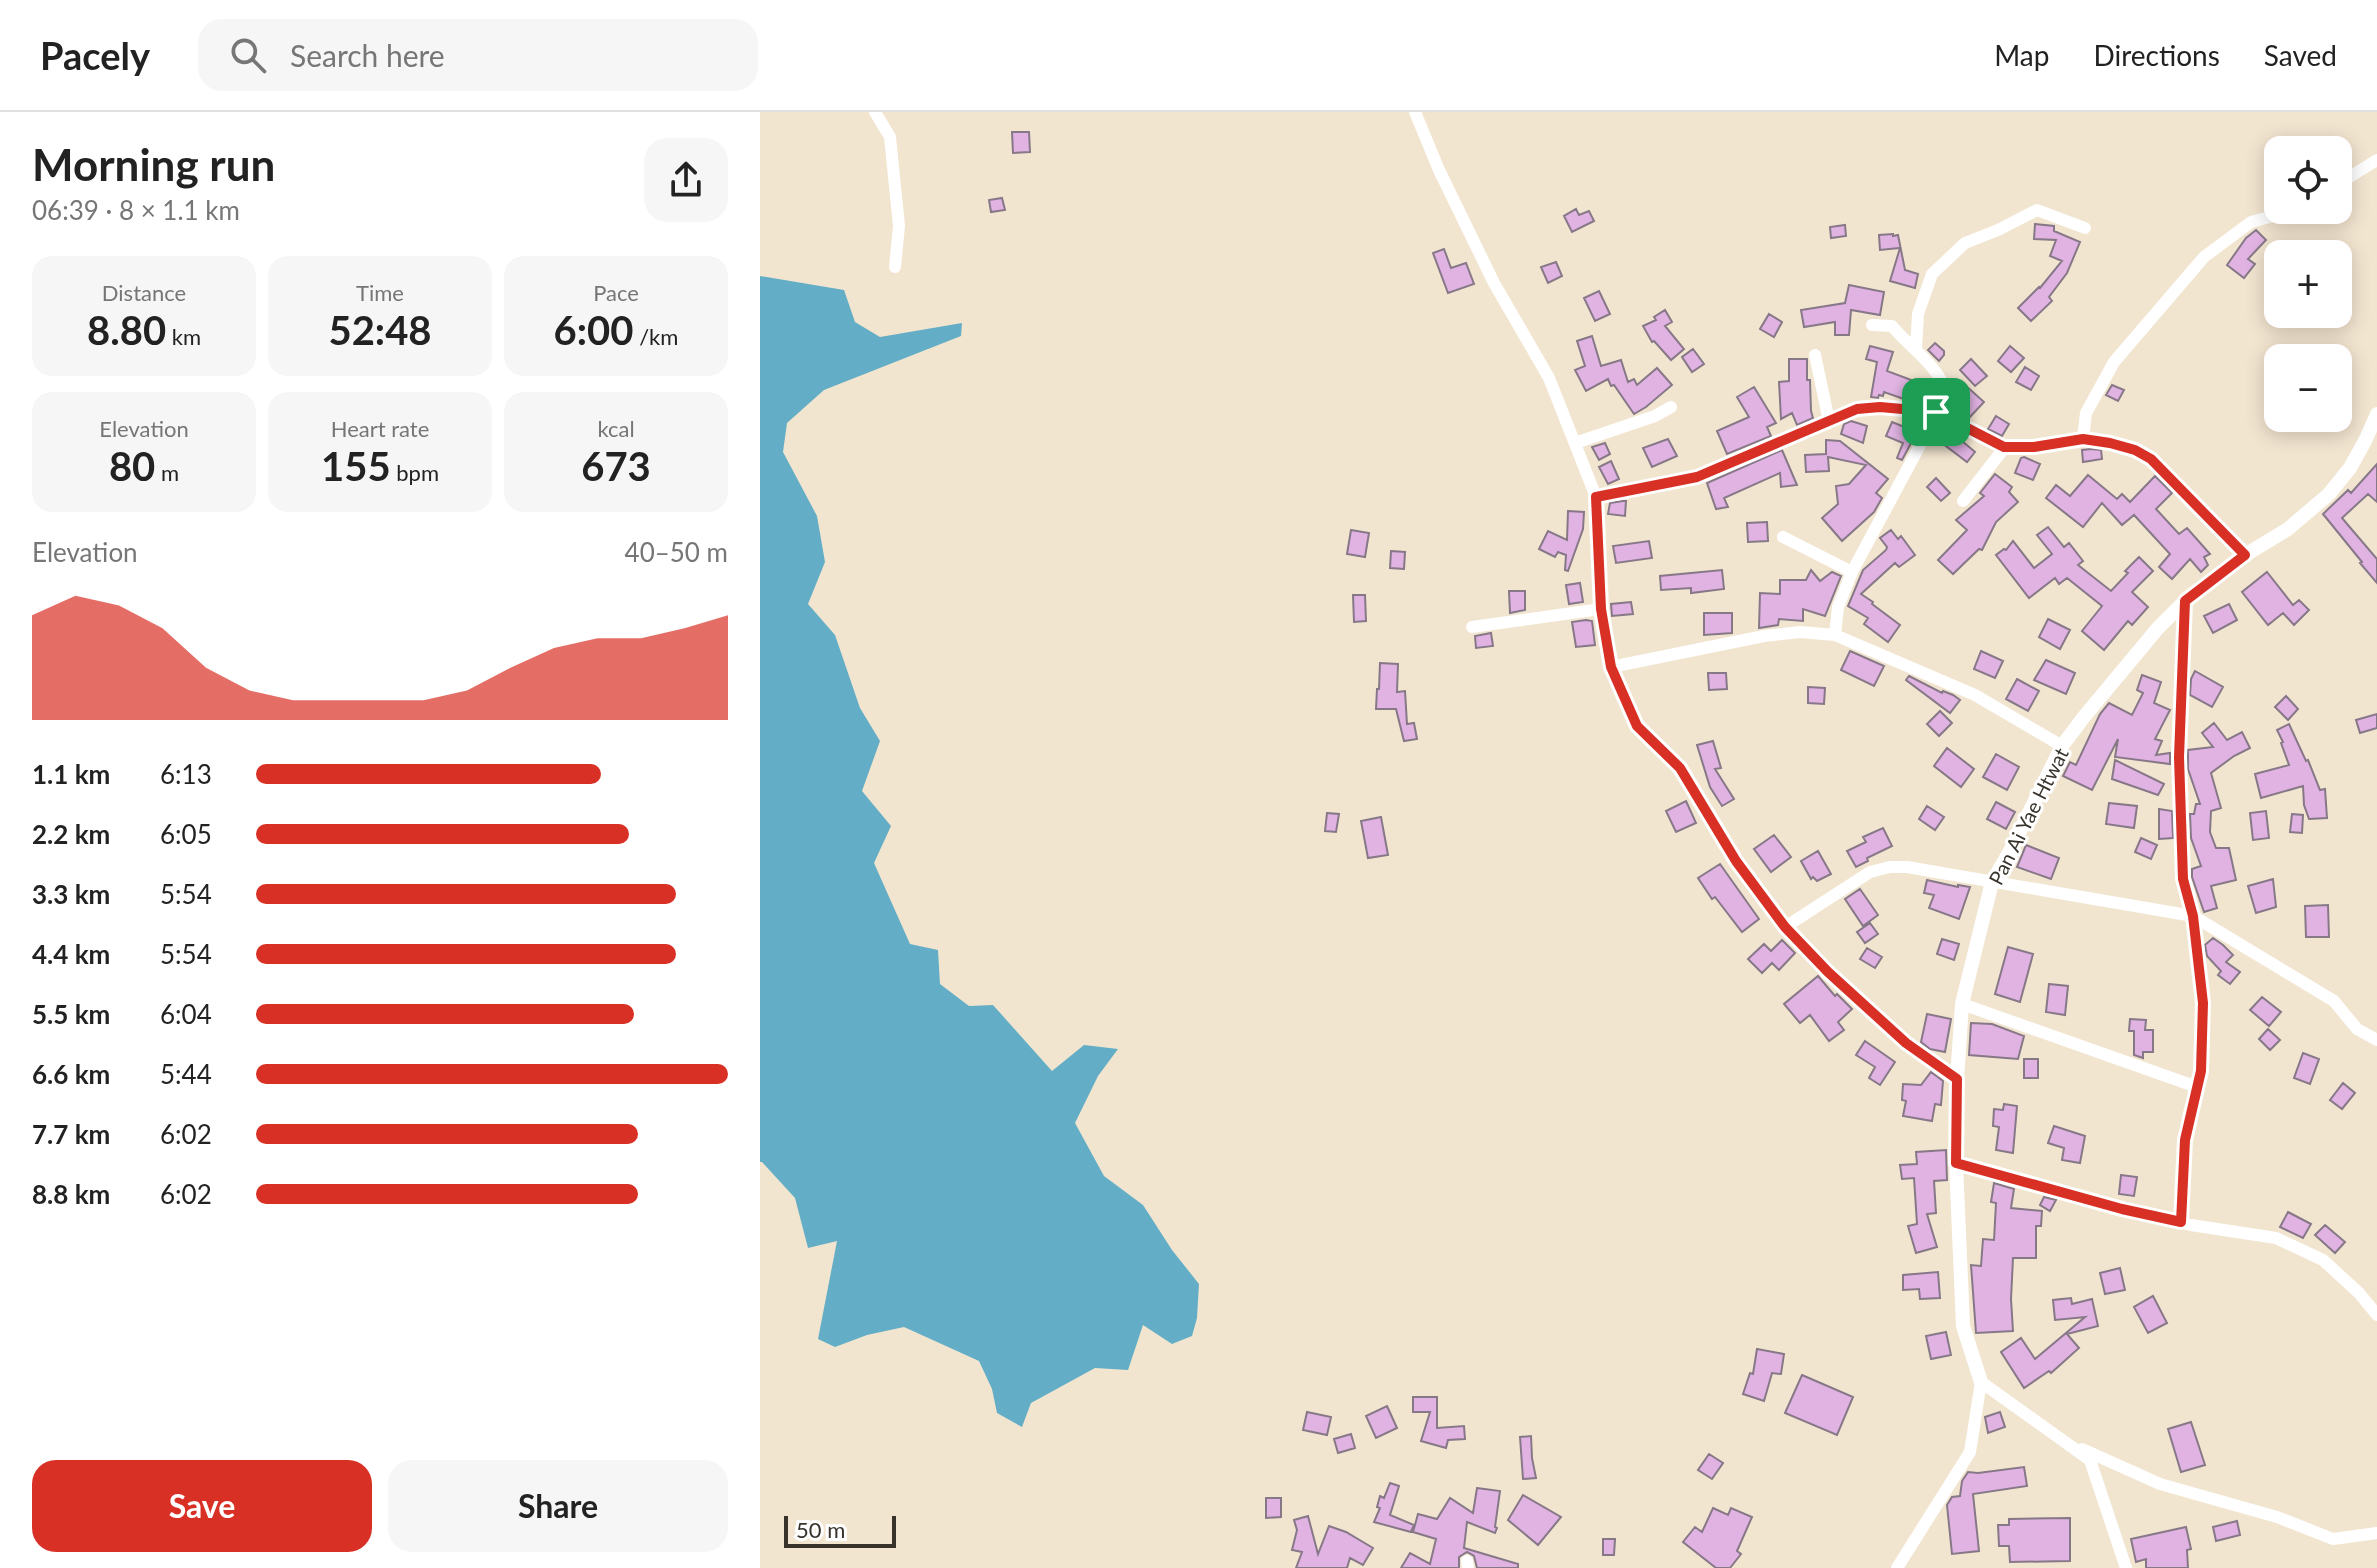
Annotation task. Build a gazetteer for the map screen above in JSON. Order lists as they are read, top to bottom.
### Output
{
  "streets": {
    "street": ["Pan Ai Yae Htwat"]
  },
  "scale_bar": "50 m",
  "page": {
    "header": "Pacely",
    "search": "Search here",
    "nav": ["Map", "Directions", "Saved"],
    "heading": ["Morning run", "06:39 · 8 × 1.1 km"],
    "map_buttons": ["+", "−"],
    "stats": [
      ["Distance", "8.80 km"],
      ["Time", "52:48"],
      ["Pace", "6:00 /km"],
      ["Elevation", "80 m"],
      ["Heart rate", "155 bpm"],
      ["kcal", "673"]
    ],
    "chart": ["Elevation", "40–50 m"],
    "list": [
      {
        "name": "1.1 km",
        "note": "6:13"
      },
      {
        "name": "2.2 km",
        "note": "6:05"
      },
      {
        "name": "3.3 km",
        "note": "5:54"
      },
      {
        "name": "4.4 km",
        "note": "5:54"
      },
      {
        "name": "5.5 km",
        "note": "6:04"
      },
      {
        "name": "6.6 km",
        "note": "5:44"
      },
      {
        "name": "7.7 km",
        "note": "6:02"
      },
      {
        "name": "8.8 km",
        "note": "6:02"
      }
    ],
    "buttons": ["Save", "Share"],
    "scale": "50 m"
  }
}
